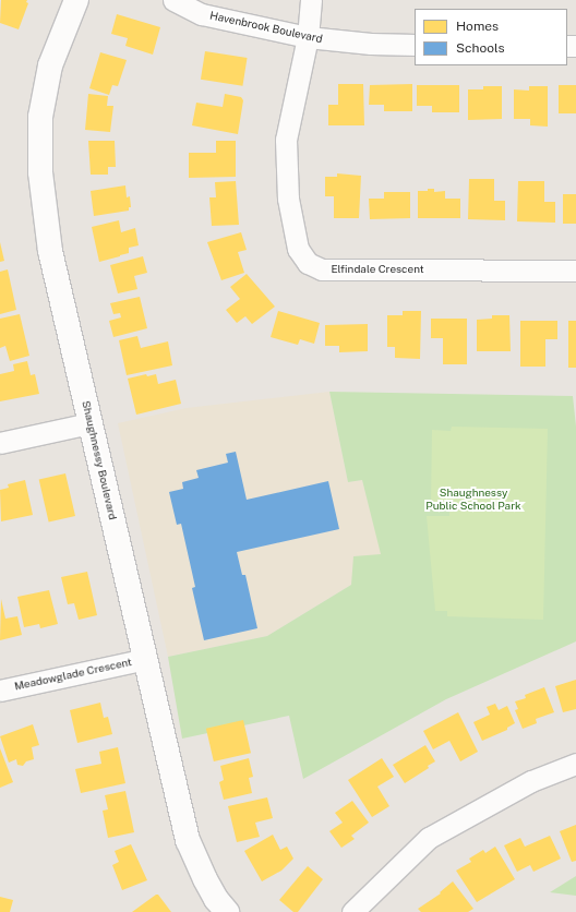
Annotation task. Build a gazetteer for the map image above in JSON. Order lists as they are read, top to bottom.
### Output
{
  "streets": {
    "street": [
      "Havenbrook Boulevard",
      "Elfindale Crescent",
      "Shaughnessy Boulevard",
      "Meadowglade Crescent"
    ]
  },
  "crossings": [
    ["Havenbrook Boulevard", "Elfindale Crescent"],
    ["Shaughnessy Boulevard", "Meadowglade Crescent"]
  ],
  "parks": ["Shaughnessy Public School Park"],
  "legend": ["Homes", "Schools"]
}
